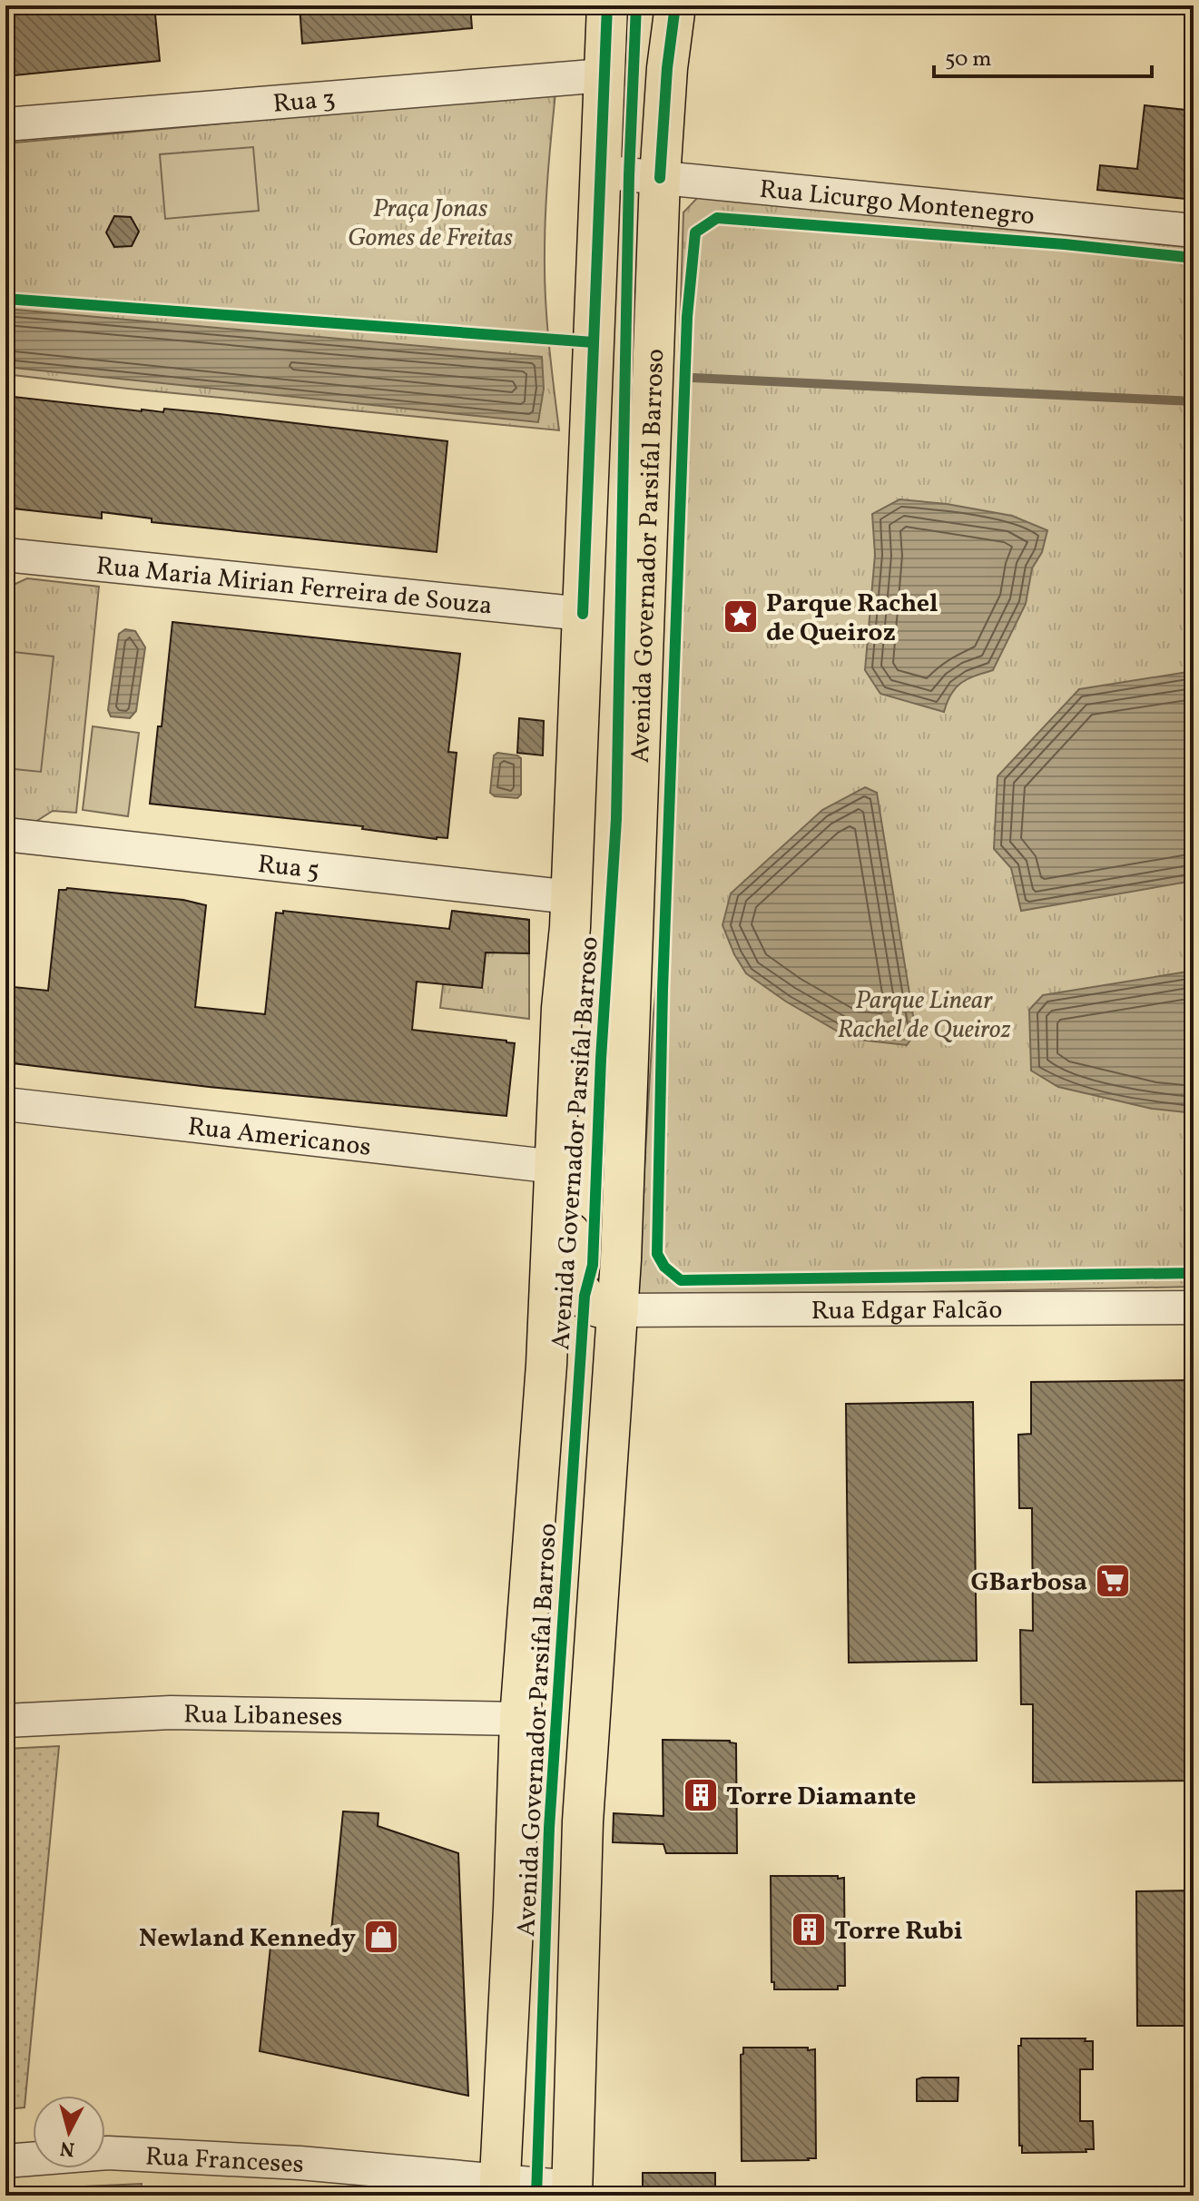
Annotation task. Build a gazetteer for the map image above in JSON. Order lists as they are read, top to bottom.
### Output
{
  "streets": {
    "main road": ["Avenida Governador Parsifal Barroso"],
    "street": [
      "Rua 3",
      "Rua Licurgo Montenegro",
      "Rua Maria Mirian Ferreira de Souza",
      "Rua 5",
      "Rua Americanos",
      "Rua Edgar Falcão",
      "Rua Libaneses",
      "Rua Franceses"
    ]
  },
  "crossings": [
    ["Rua 3", "Avenida Governador Parsifal Barroso"],
    ["Rua Licurgo Montenegro", "Avenida Governador Parsifal Barroso"],
    ["Avenida Governador Parsifal Barroso", "Rua Maria Mirian Ferreira de Souza"],
    ["Avenida Governador Parsifal Barroso", "Rua 5"],
    ["Avenida Governador Parsifal Barroso", "Rua Americanos"],
    ["Avenida Governador Parsifal Barroso", "Rua Edgar Falcão"],
    ["Avenida Governador Parsifal Barroso", "Rua Libaneses"],
    ["Avenida Governador Parsifal Barroso", "Rua Franceses"]
  ],
  "parks": ["Praça Jonas Gomes de Freitas", "Parque Linear Rachel de Queiroz"],
  "places": {
    "place": ["Parque Rachel de Queiroz"],
    "supermarket": ["GBarbosa"],
    "building": ["Torre Diamante", "Torre Rubi"],
    "shop": ["Newland Kennedy"]
  },
  "scale_bar": "50 m",
  "north": "bottom"
}
